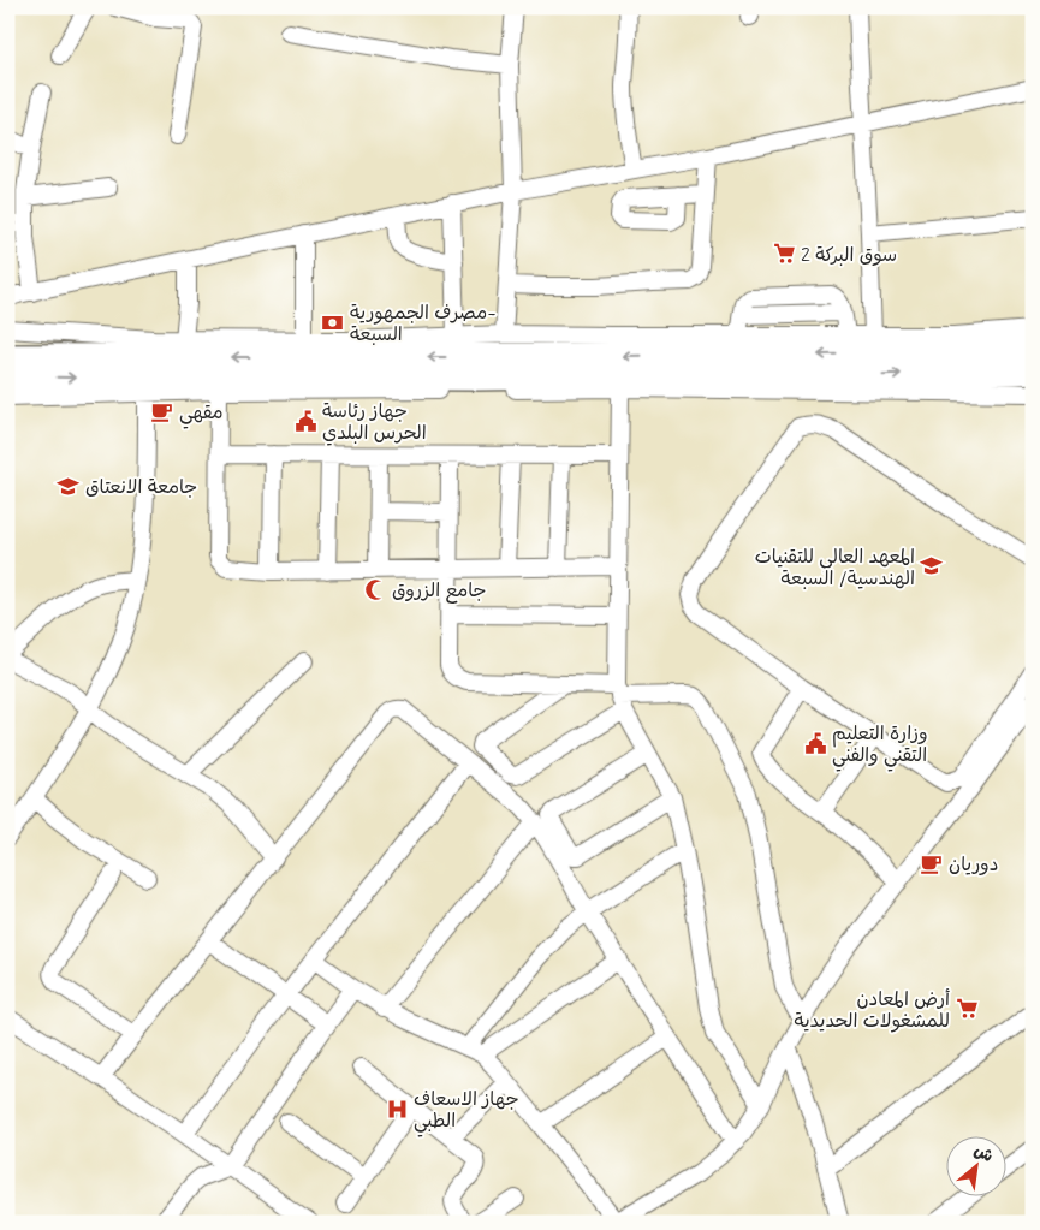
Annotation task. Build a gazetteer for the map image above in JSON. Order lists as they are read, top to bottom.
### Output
{
  "places": {
    "supermarket": ["سوق البركة 2", "أرض المعادن للمشغولات الحديدية"],
    "bank": ["مصرف الجمهورية- السبعة"],
    "cafe": ["مقهي", "دوريان"],
    "public building": ["جهاز رئاسة الحرس البلدي", "وزارة التعليم التقني والفني"],
    "school or university": ["جامعة الانعتاق", "المعهد العالي للتقنيات الهندسية/ السبعة"],
    "mosque": ["جامع الزروق"],
    "hospital": ["جهاز الاسعاف الطبي"]
  },
  "north": "top right"
}
